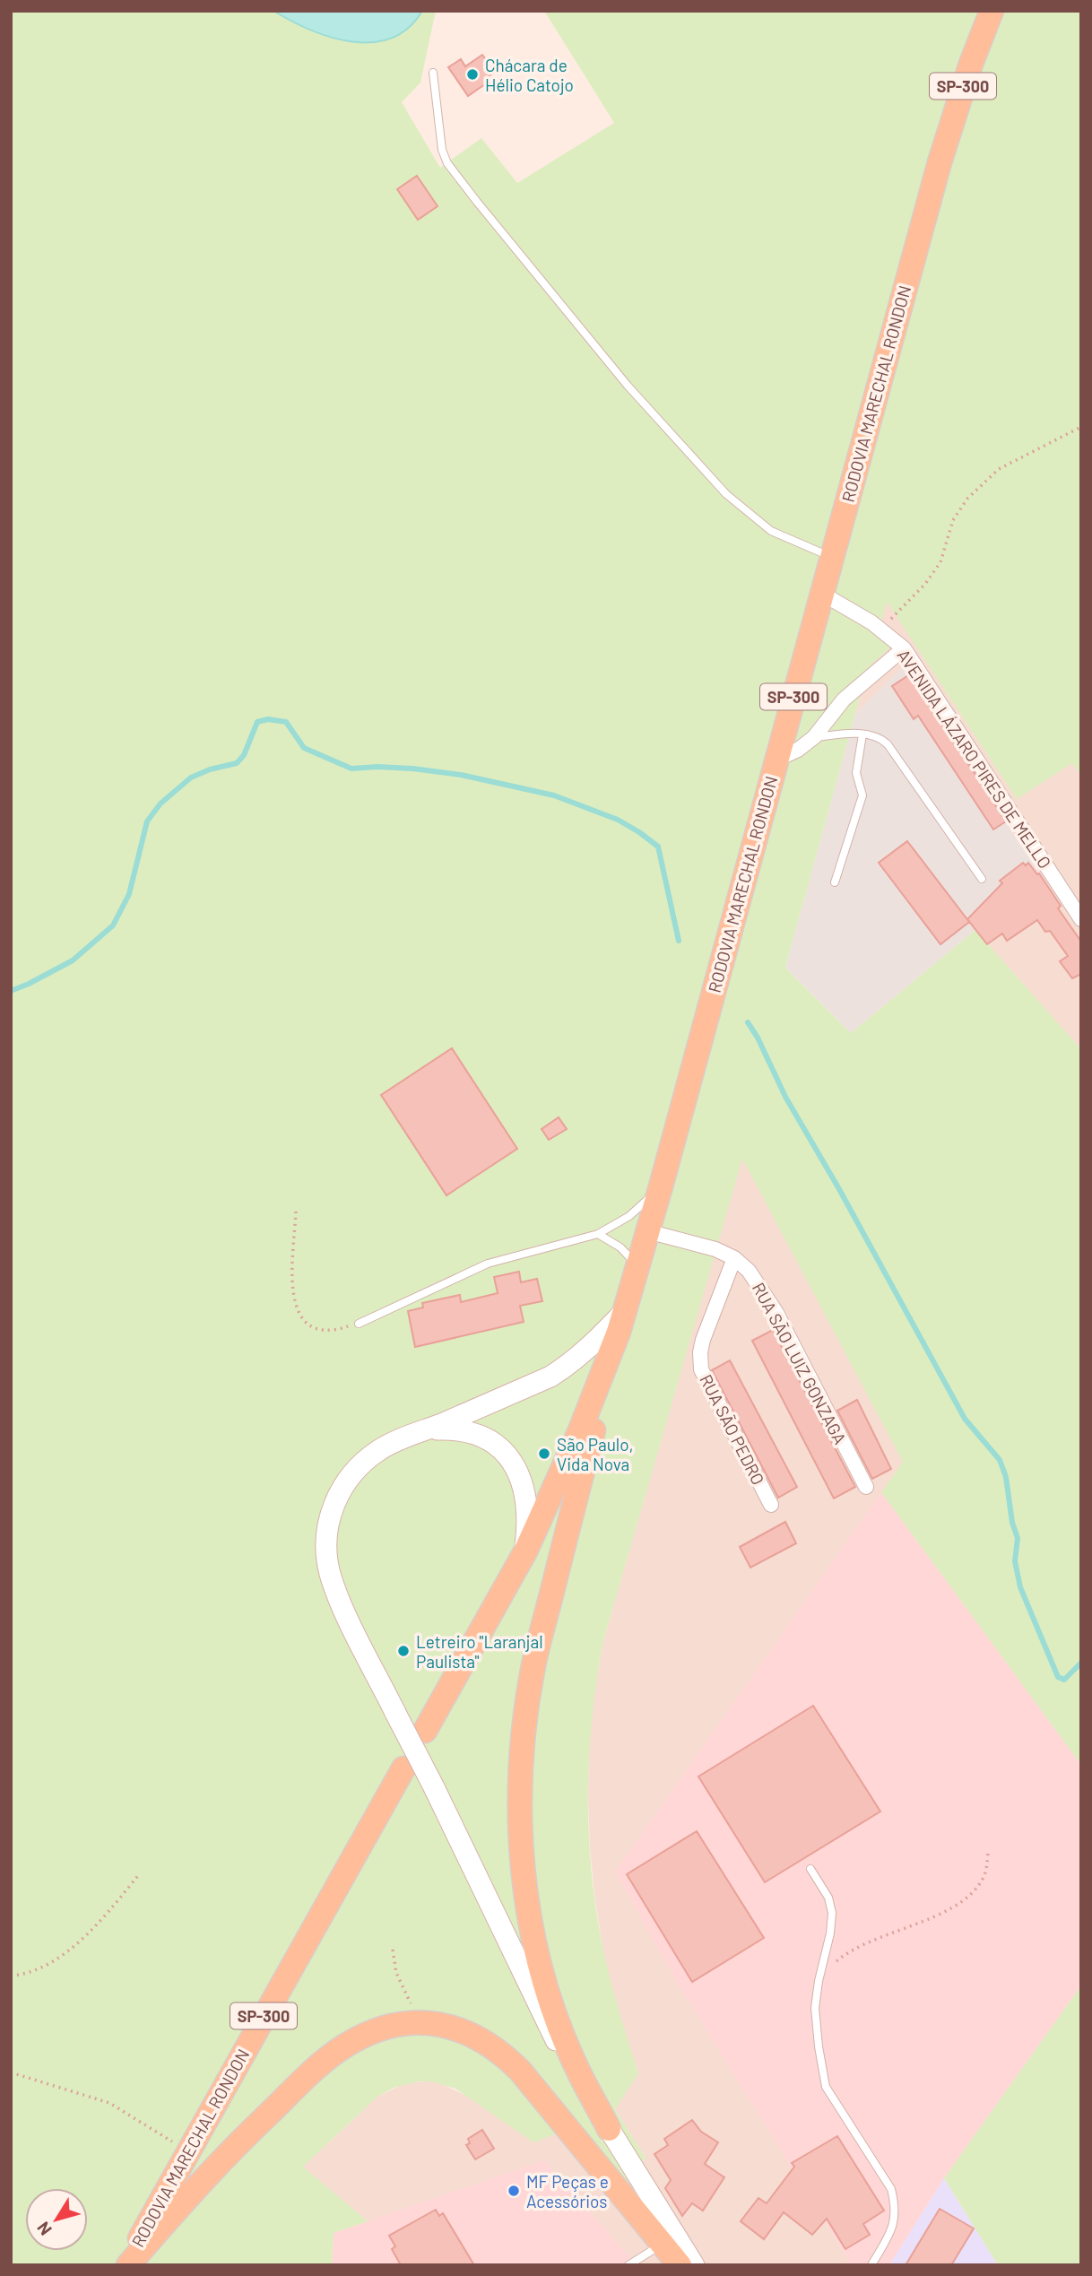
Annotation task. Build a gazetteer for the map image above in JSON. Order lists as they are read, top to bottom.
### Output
{
  "streets": {
    "main road": ["SP-300", "RODOVIA MARECHAL RONDON"],
    "street": ["AVENIDA LÁZARO PIRES DE MELLO", "RUA SÃO LUIZ GONZAGA", "RUA SÃO PEDRO"]
  },
  "crossings": [
    ["RODOVIA MARECHAL RONDON", "AVENIDA LÁZARO PIRES DE MELLO"],
    ["RODOVIA MARECHAL RONDON", "RUA SÃO LUIZ GONZAGA"],
    ["RUA SÃO LUIZ GONZAGA", "RUA SÃO PEDRO"]
  ],
  "places": [
    "Chácara de Hélio Catojo",
    "São Paulo, Vida Nova",
    "Letreiro \"Laranjal Paulista\"",
    "MF Peças e Acessórios"
  ],
  "north": "bottom left"
}
